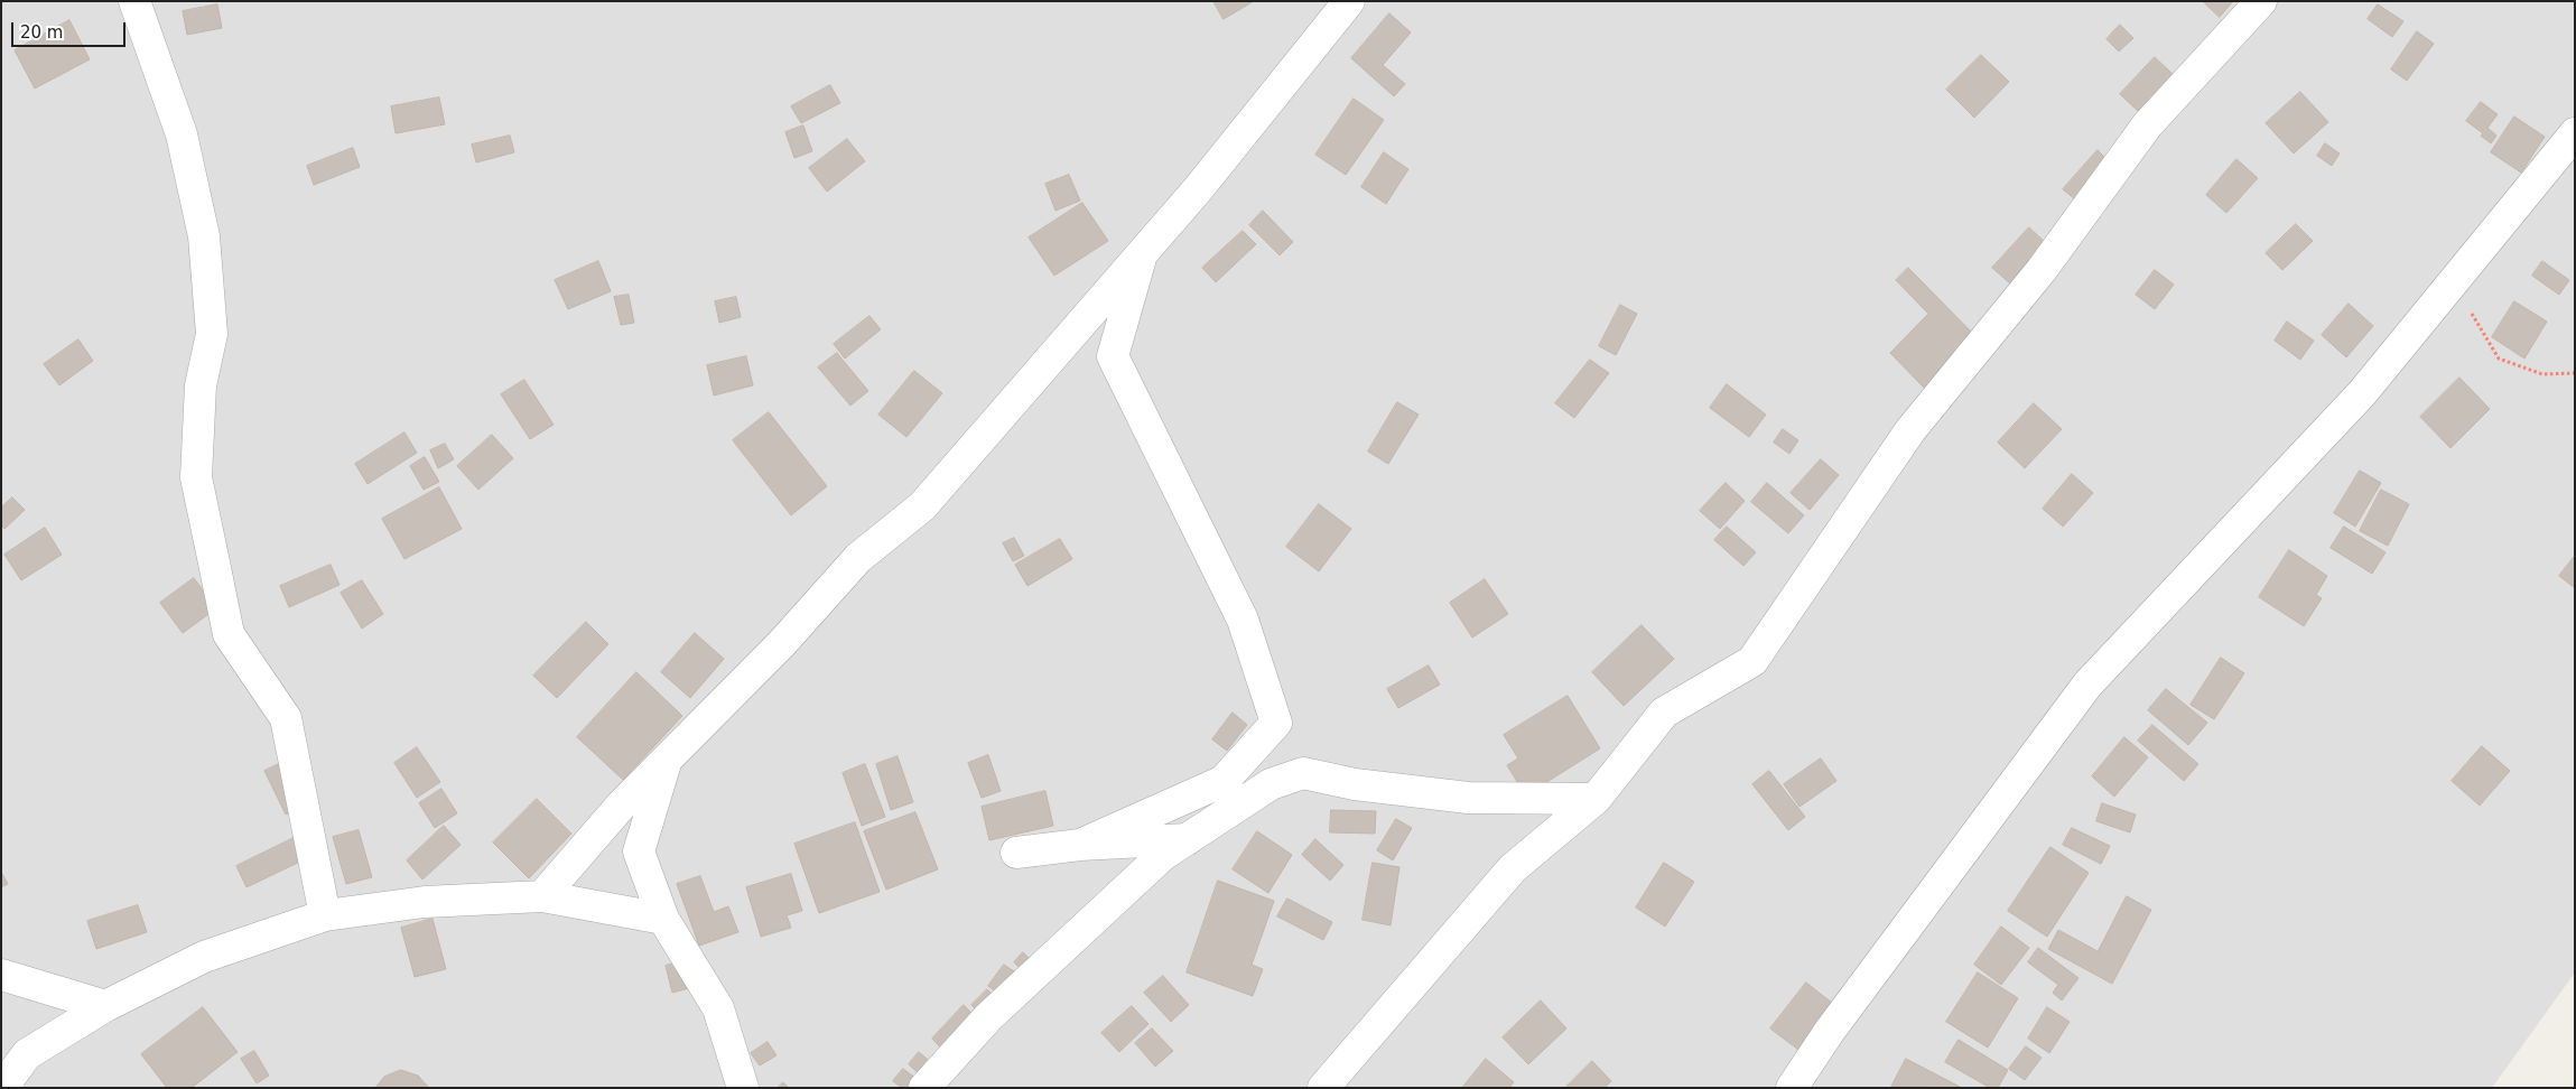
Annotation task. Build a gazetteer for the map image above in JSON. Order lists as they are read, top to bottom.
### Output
{
  "scale_bar": "20 m"
}
